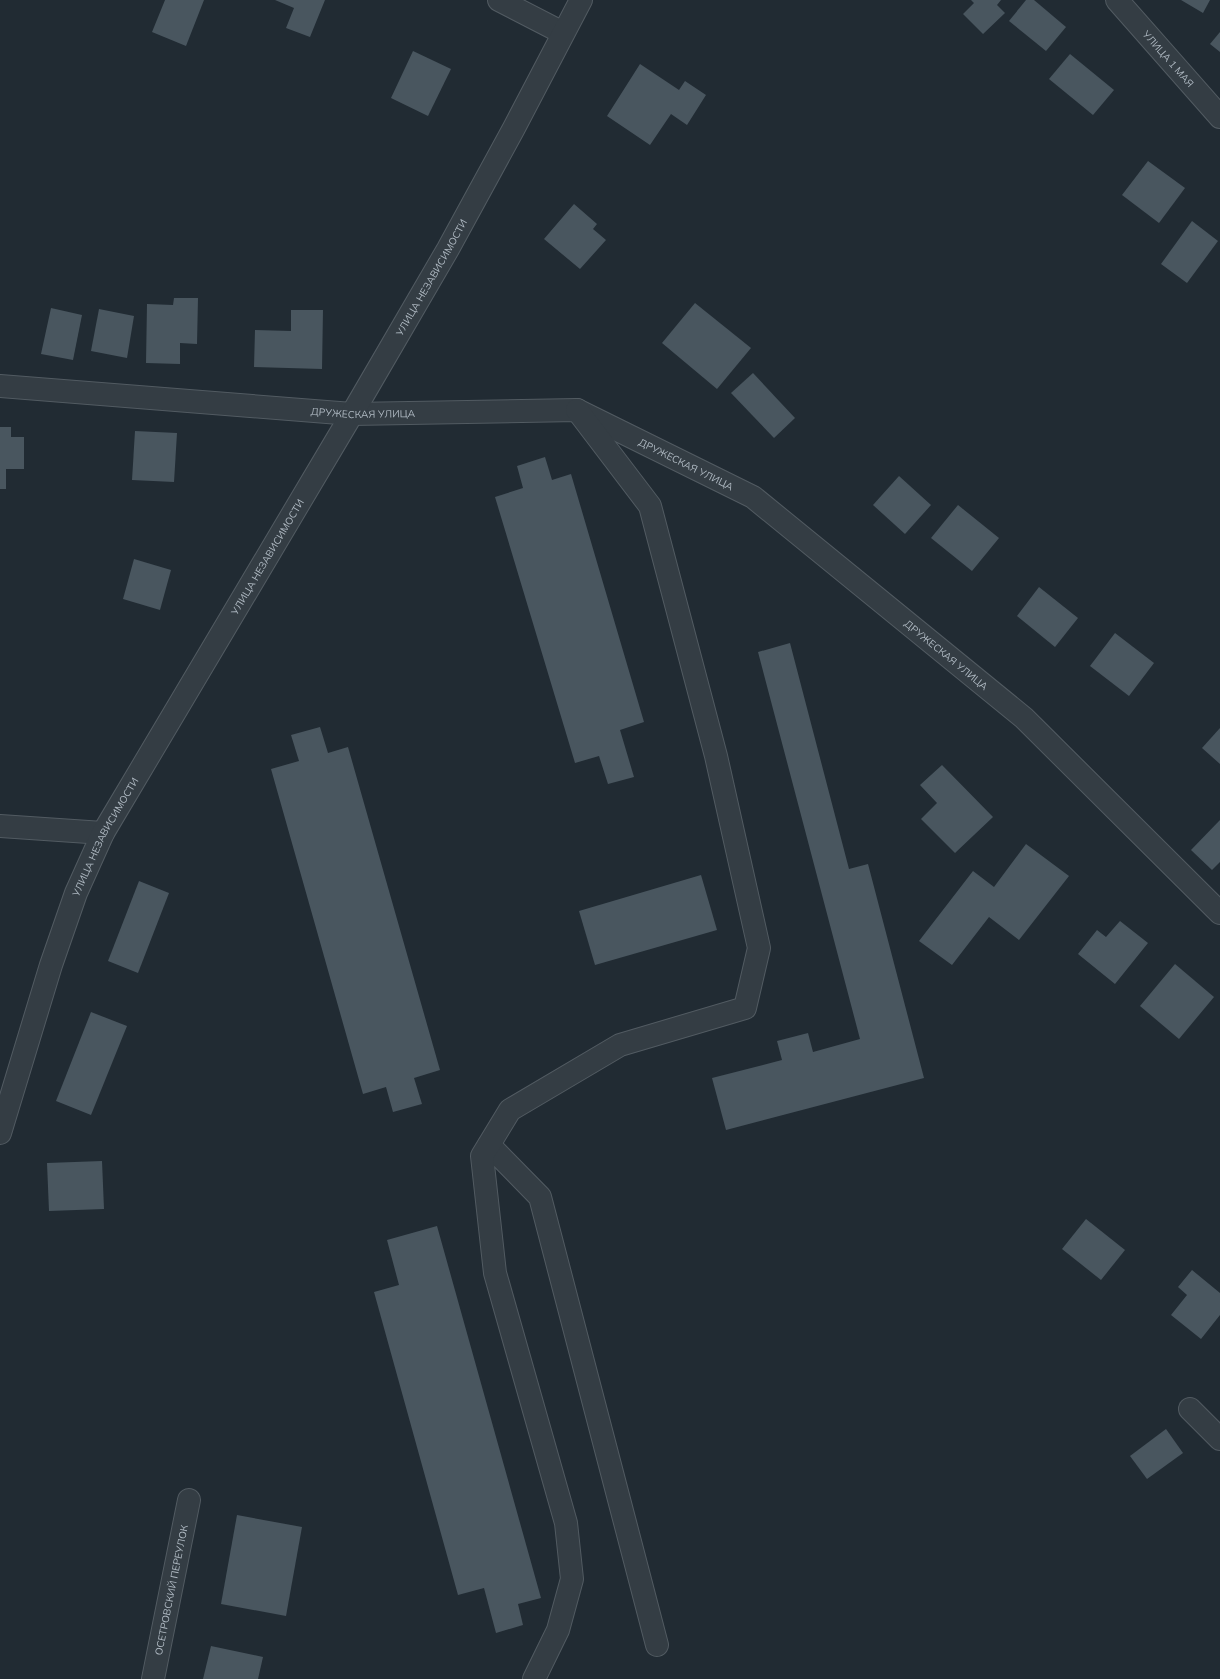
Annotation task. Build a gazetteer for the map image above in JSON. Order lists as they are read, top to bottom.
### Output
{
  "streets": {
    "street": [
      "УЛИЦА 1 МАЯ",
      "УЛИЦА НЕЗАВИСИМОСТИ",
      "ДРУЖЕСКАЯ УЛИЦА",
      "ОСЕТРОВСКИЙ ПЕРЕУЛОК"
    ]
  },
  "crossings": [
    ["УЛИЦА НЕЗАВИСИМОСТИ", "ДРУЖЕСКАЯ УЛИЦА"]
  ]
}
